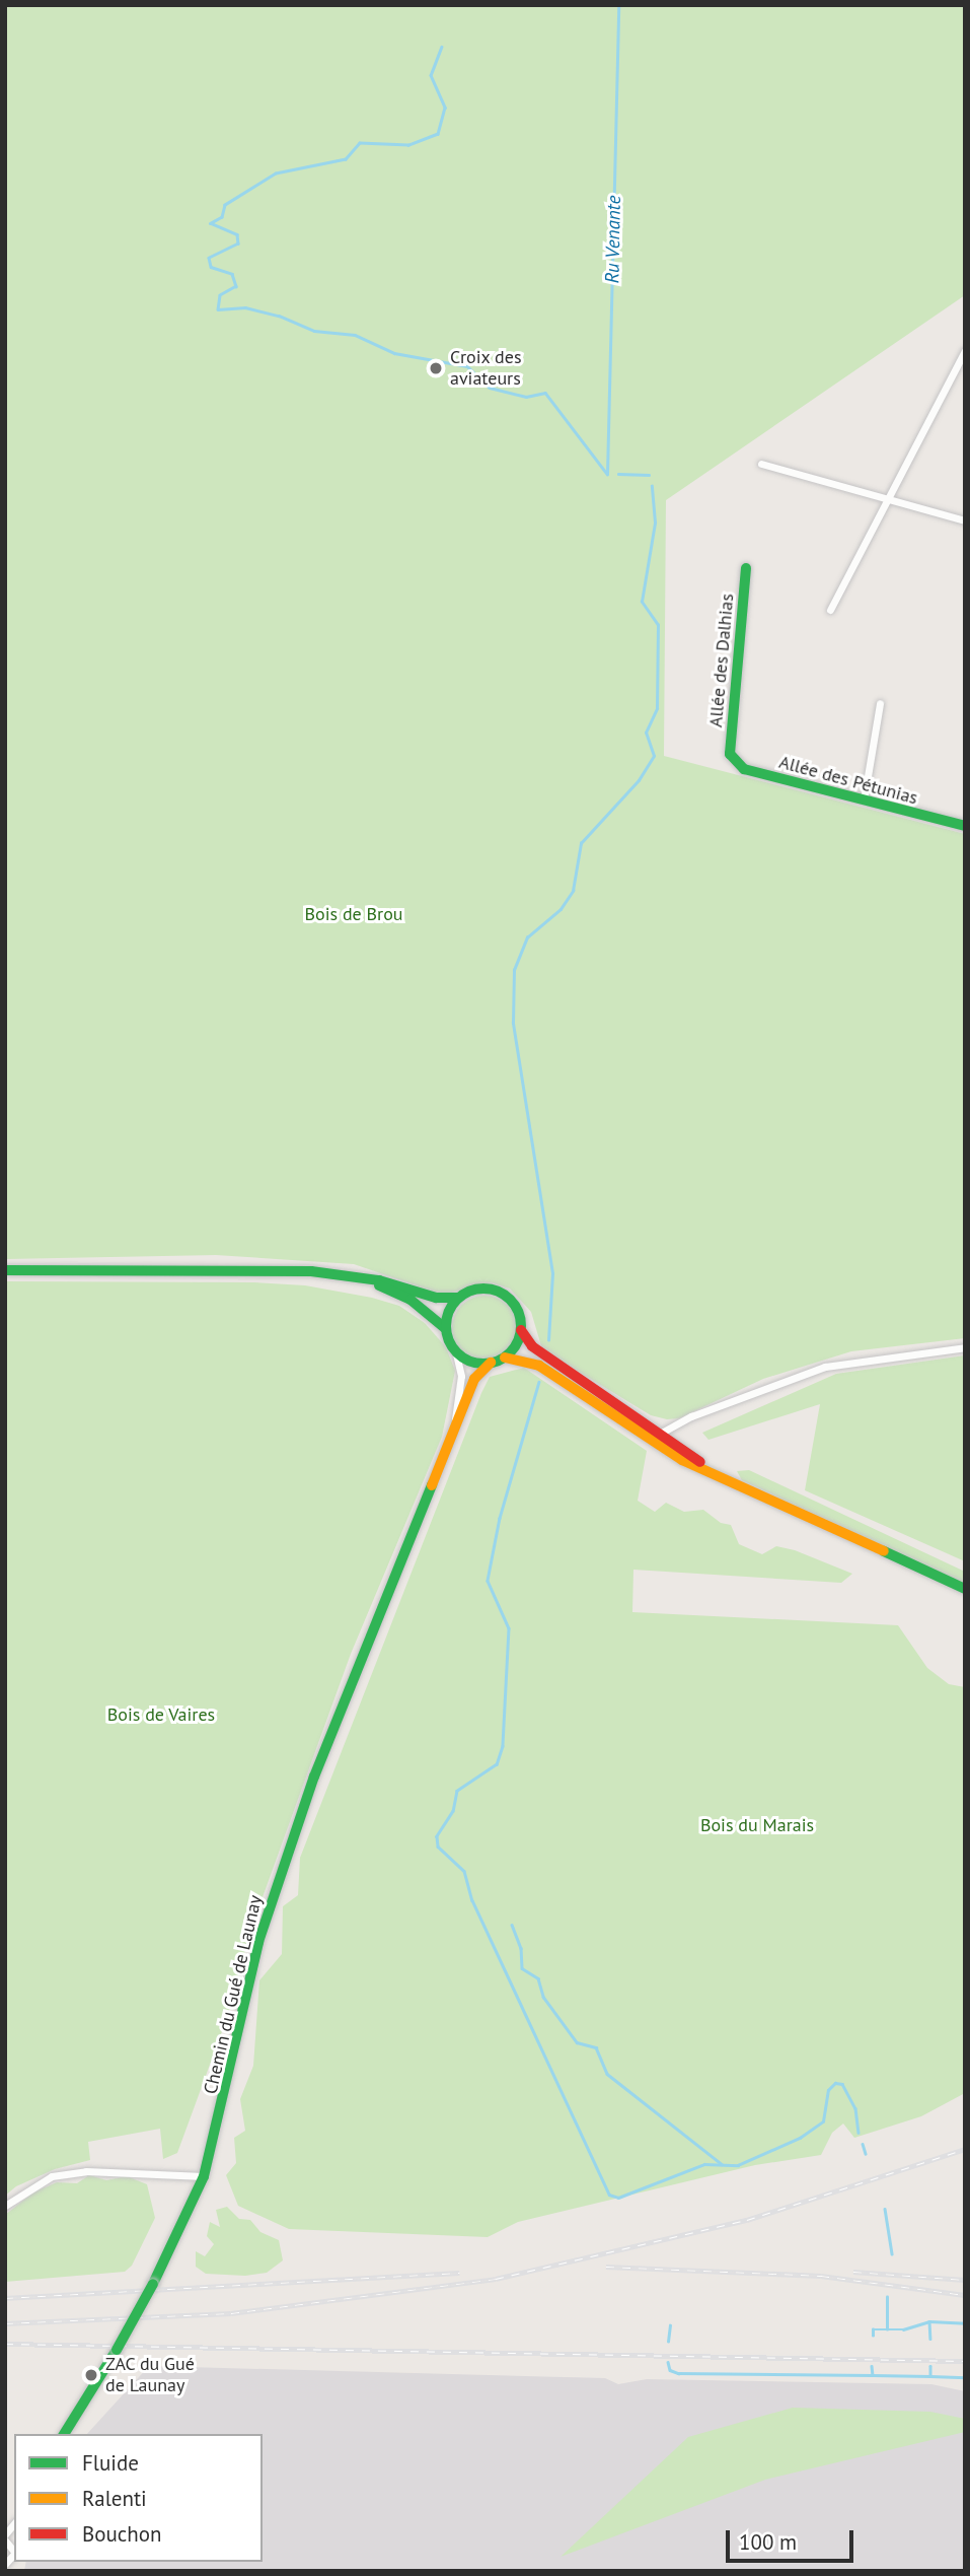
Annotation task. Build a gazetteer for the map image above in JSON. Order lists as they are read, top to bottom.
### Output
{
  "streets": {
    "street": ["Allée des Dalhias", "Allée des Pétunias", "Chemin du Gué de Launay"]
  },
  "crossings": [
    ["Allée des Dalhias", "Allée des Pétunias"]
  ],
  "water": ["Ru Venante"],
  "parks": ["Bois de Brou", "Bois de Vaires", "Bois du Marais"],
  "places": ["Croix des aviateurs", "ZAC du Gué de Launay"],
  "legend": ["Fluide", "Ralenti", "Bouchon"],
  "scale_bar": "100 m"
}
